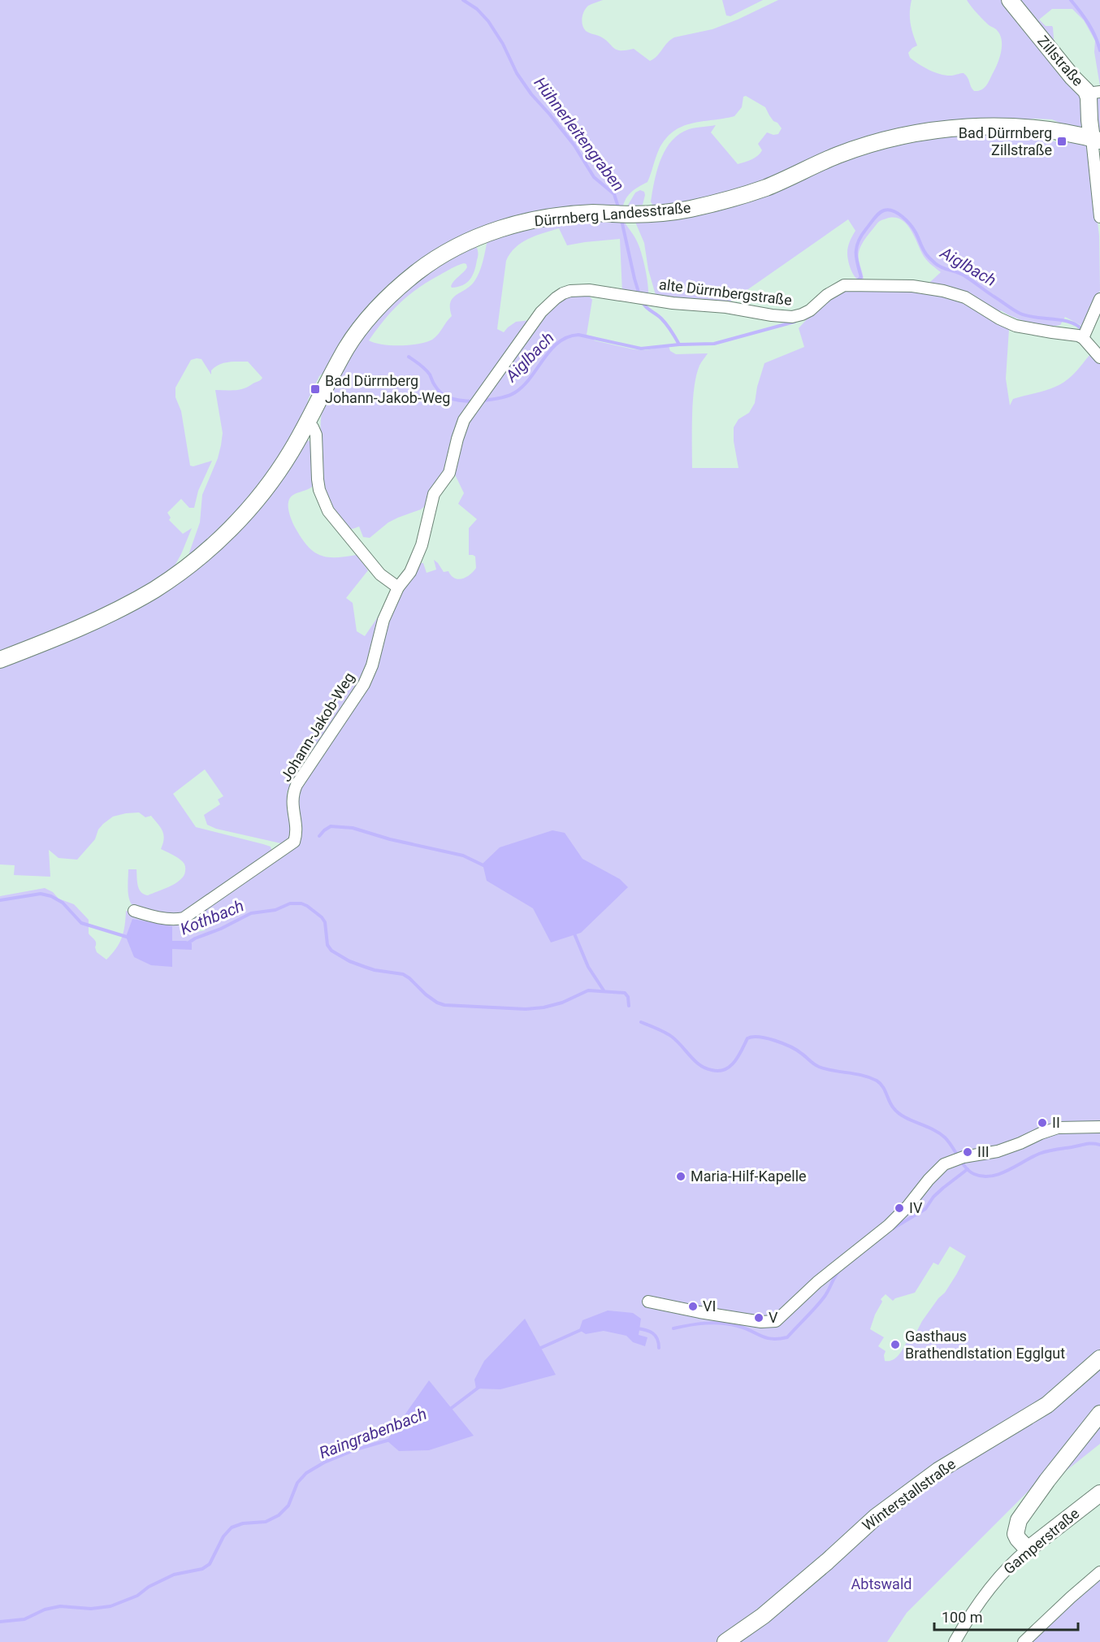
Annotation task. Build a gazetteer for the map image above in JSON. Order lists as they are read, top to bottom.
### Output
{
  "streets": {
    "main road": [
      "Zillstraße",
      "Dürrnberg Landesstraße",
      "Winterstallstraße",
      "Gamperstraße"
    ],
    "street": ["alte Dürrnbergstraße", "Johann-Jakob-Weg"]
  },
  "crossings": [
    ["Zillstraße", "Dürrnberg Landesstraße"],
    ["alte Dürrnbergstraße", "Johann-Jakob-Weg"]
  ],
  "water": [
    "Hühnerleitengraben",
    "Aiglbach",
    "Kothbach",
    "Raingrabenbach"
  ],
  "parks": ["Abtswald"],
  "places": {
    "transit": ["Bad Dürrnberg Zillstraße", "Bad Dürrnberg Johann-Jakob-Weg"],
    "other": [
      "II",
      "III",
      "Maria-Hilf-Kapelle",
      "IV",
      "VI",
      "V",
      "Gasthaus Brathendlstation Egglgut"
    ]
  },
  "scale_bar": "100 m"
}
